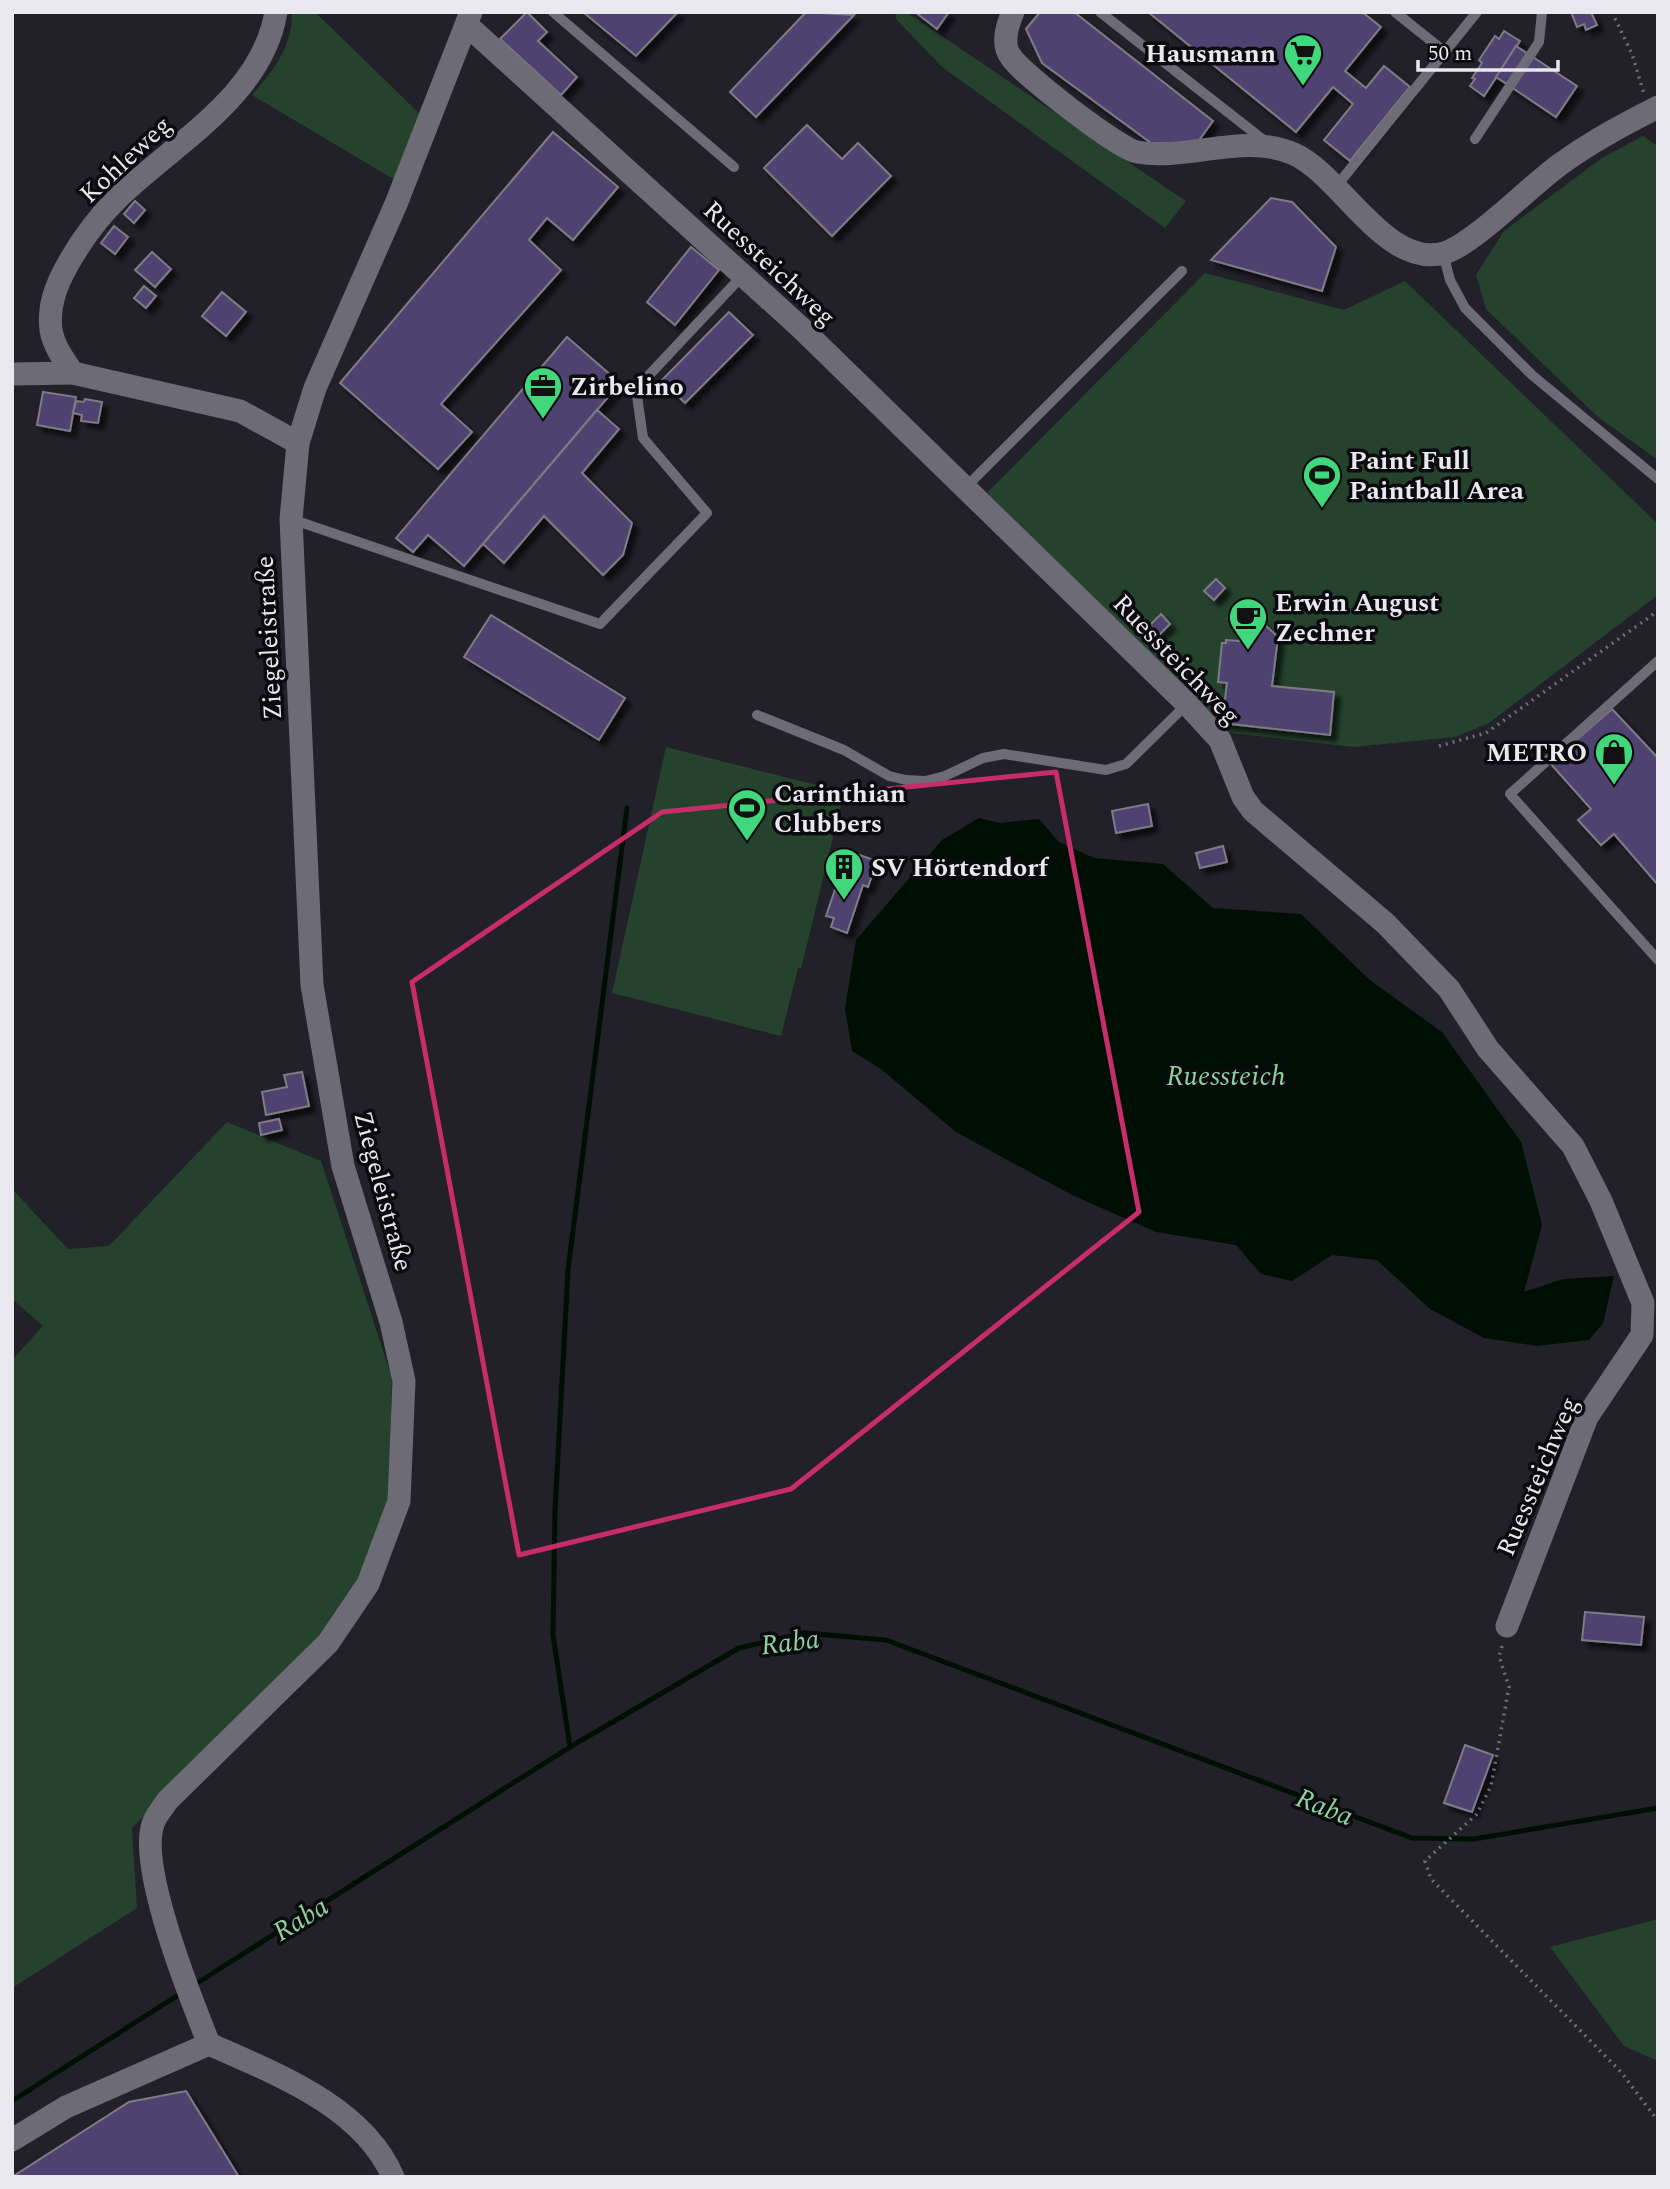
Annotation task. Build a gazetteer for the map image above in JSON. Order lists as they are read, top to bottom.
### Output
{
  "streets": {
    "street": ["Kohleweg", "Ruessteichweg", "Ziegeleistraße"]
  },
  "crossings": [
    ["Ruessteichweg", "Ziegeleistraße"]
  ],
  "water": ["Ruessteich", "Raba"],
  "places": {
    "supermarket": ["Hausmann"],
    "office": ["Zirbelino"],
    "sports": ["Paint Full Paintball Area", "Carinthian Clubbers"],
    "cafe": ["Erwin August Zechner"],
    "shop": ["METRO"],
    "building": ["SV Hörtendorf"]
  },
  "scale_bar": "50 m"
}
